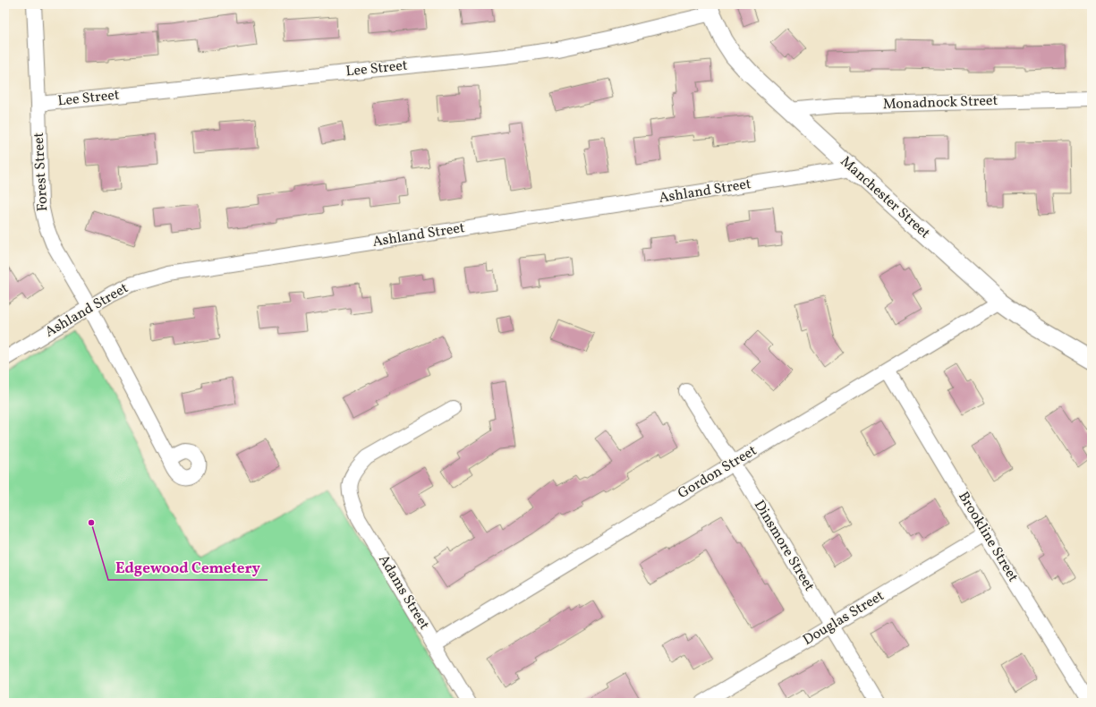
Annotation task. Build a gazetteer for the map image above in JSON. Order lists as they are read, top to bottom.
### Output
{
  "streets": {
    "street": [
      "Lee Street",
      "Monadnock Street",
      "Forest Street",
      "Ashland Street",
      "Manchester Street",
      "Gordon Street",
      "Brookline Street",
      "Dinsmore Street",
      "Adams Street",
      "Douglas Street"
    ]
  },
  "crossings": [
    ["Lee Street", "Forest Street"],
    ["Lee Street", "Manchester Street"],
    ["Monadnock Street", "Manchester Street"],
    ["Forest Street", "Ashland Street"],
    ["Ashland Street", "Manchester Street"],
    ["Manchester Street", "Gordon Street"],
    ["Gordon Street", "Brookline Street"],
    ["Gordon Street", "Dinsmore Street"],
    ["Gordon Street", "Adams Street"],
    ["Brookline Street", "Douglas Street"],
    ["Dinsmore Street", "Douglas Street"]
  ],
  "places": ["Edgewood Cemetery"]
}
